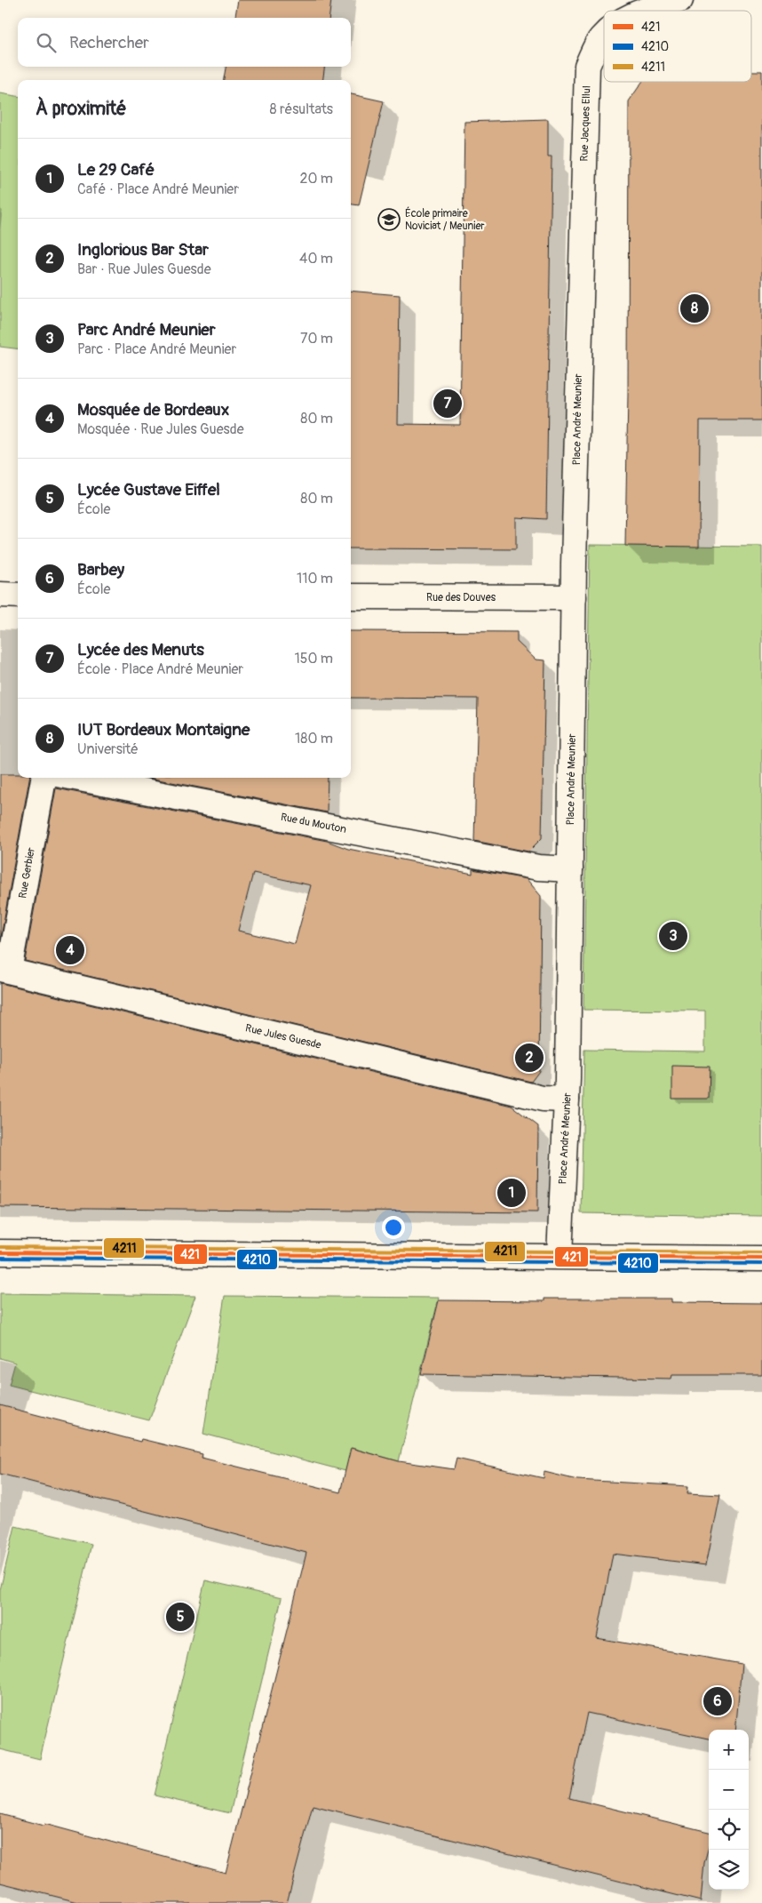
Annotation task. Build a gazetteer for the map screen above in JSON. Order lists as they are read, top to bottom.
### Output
{
  "streets": {
    "street": [
      "Rue Jacques Ellul",
      "Place André Meunier",
      "Rue des Douves",
      "Rue du Mouton",
      "Rue Gerbier",
      "Rue Jules Guesde"
    ]
  },
  "crossings": [
    ["Rue Jacques Ellul", "Place André Meunier"],
    ["Place André Meunier", "Rue des Douves"],
    ["Place André Meunier", "Rue du Mouton"],
    ["Place André Meunier", "Rue Jules Guesde"],
    ["Rue Gerbier", "Rue Jules Guesde"]
  ],
  "places": {
    "school or university": ["École primaire Noviciat / Meunier"]
  },
  "lines": ["transit line 4211", "transit line 421", "transit line 4210"],
  "legend": ["421", "4210", "4211"],
  "page": {
    "search": "Rechercher",
    "heading": ["À proximité", "8 résultats"],
    "list": [
      {
        "mark": "1",
        "name": "Le 29 Café",
        "note": "Café · Place André Meunier",
        "value": "20 m"
      },
      {
        "mark": "2",
        "name": "Inglorious Bar Star",
        "note": "Bar · Rue Jules Guesde",
        "value": "40 m"
      },
      {
        "mark": "3",
        "name": "Parc André Meunier",
        "note": "Parc · Place André Meunier",
        "value": "70 m"
      },
      {
        "mark": "4",
        "name": "Mosquée de Bordeaux",
        "note": "Mosquée · Rue Jules Guesde",
        "value": "80 m"
      },
      {
        "mark": "5",
        "name": "Lycée Gustave Eiffel",
        "note": "École",
        "value": "80 m"
      },
      {
        "mark": "6",
        "name": "Barbey",
        "note": "École",
        "value": "110 m"
      },
      {
        "mark": "7",
        "name": "Lycée des Menuts",
        "note": "École · Place André Meunier",
        "value": "150 m"
      },
      {
        "mark": "8",
        "name": "IUT Bordeaux Montaigne",
        "note": "Université",
        "value": "180 m"
      }
    ],
    "pins": [
      "8",
      "7",
      "3",
      "4",
      "2",
      "1",
      "5",
      "6"
    ],
    "map_buttons": ["+", "−"]
  }
}
